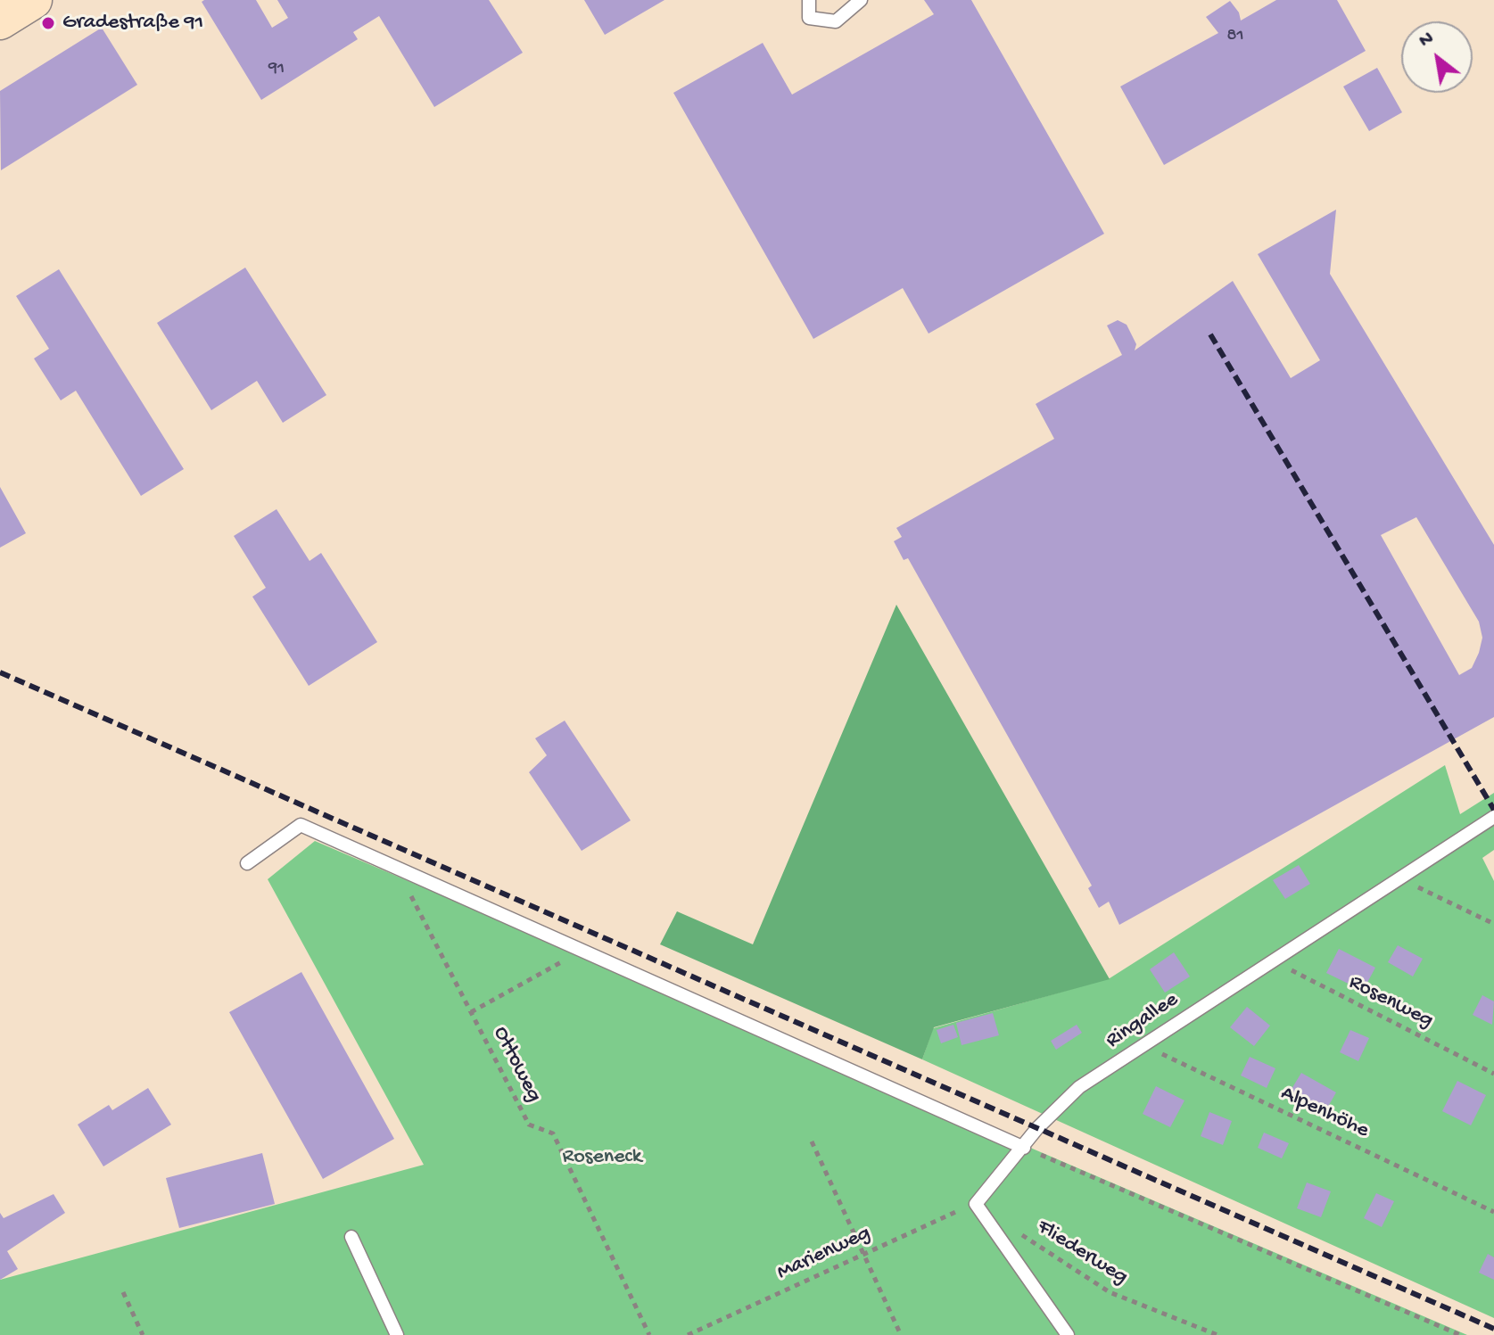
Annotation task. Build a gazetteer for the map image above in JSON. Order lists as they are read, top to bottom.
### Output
{
  "streets": {
    "lane": ["Ringallee"],
    "path": [
      "Rosenweg",
      "Ottoweg",
      "Alpenhöhe",
      "Fliederweg",
      "Marienweg"
    ]
  },
  "crossings": [
    ["Rosenweg", "Ringallee"],
    ["Ringallee", "Alpenhöhe"],
    ["Ringallee", "Marienweg"]
  ],
  "parks": ["Roseneck"],
  "places": ["Gradestraße 91"],
  "house_numbers": ["81", "91"],
  "north": "top left"
}
